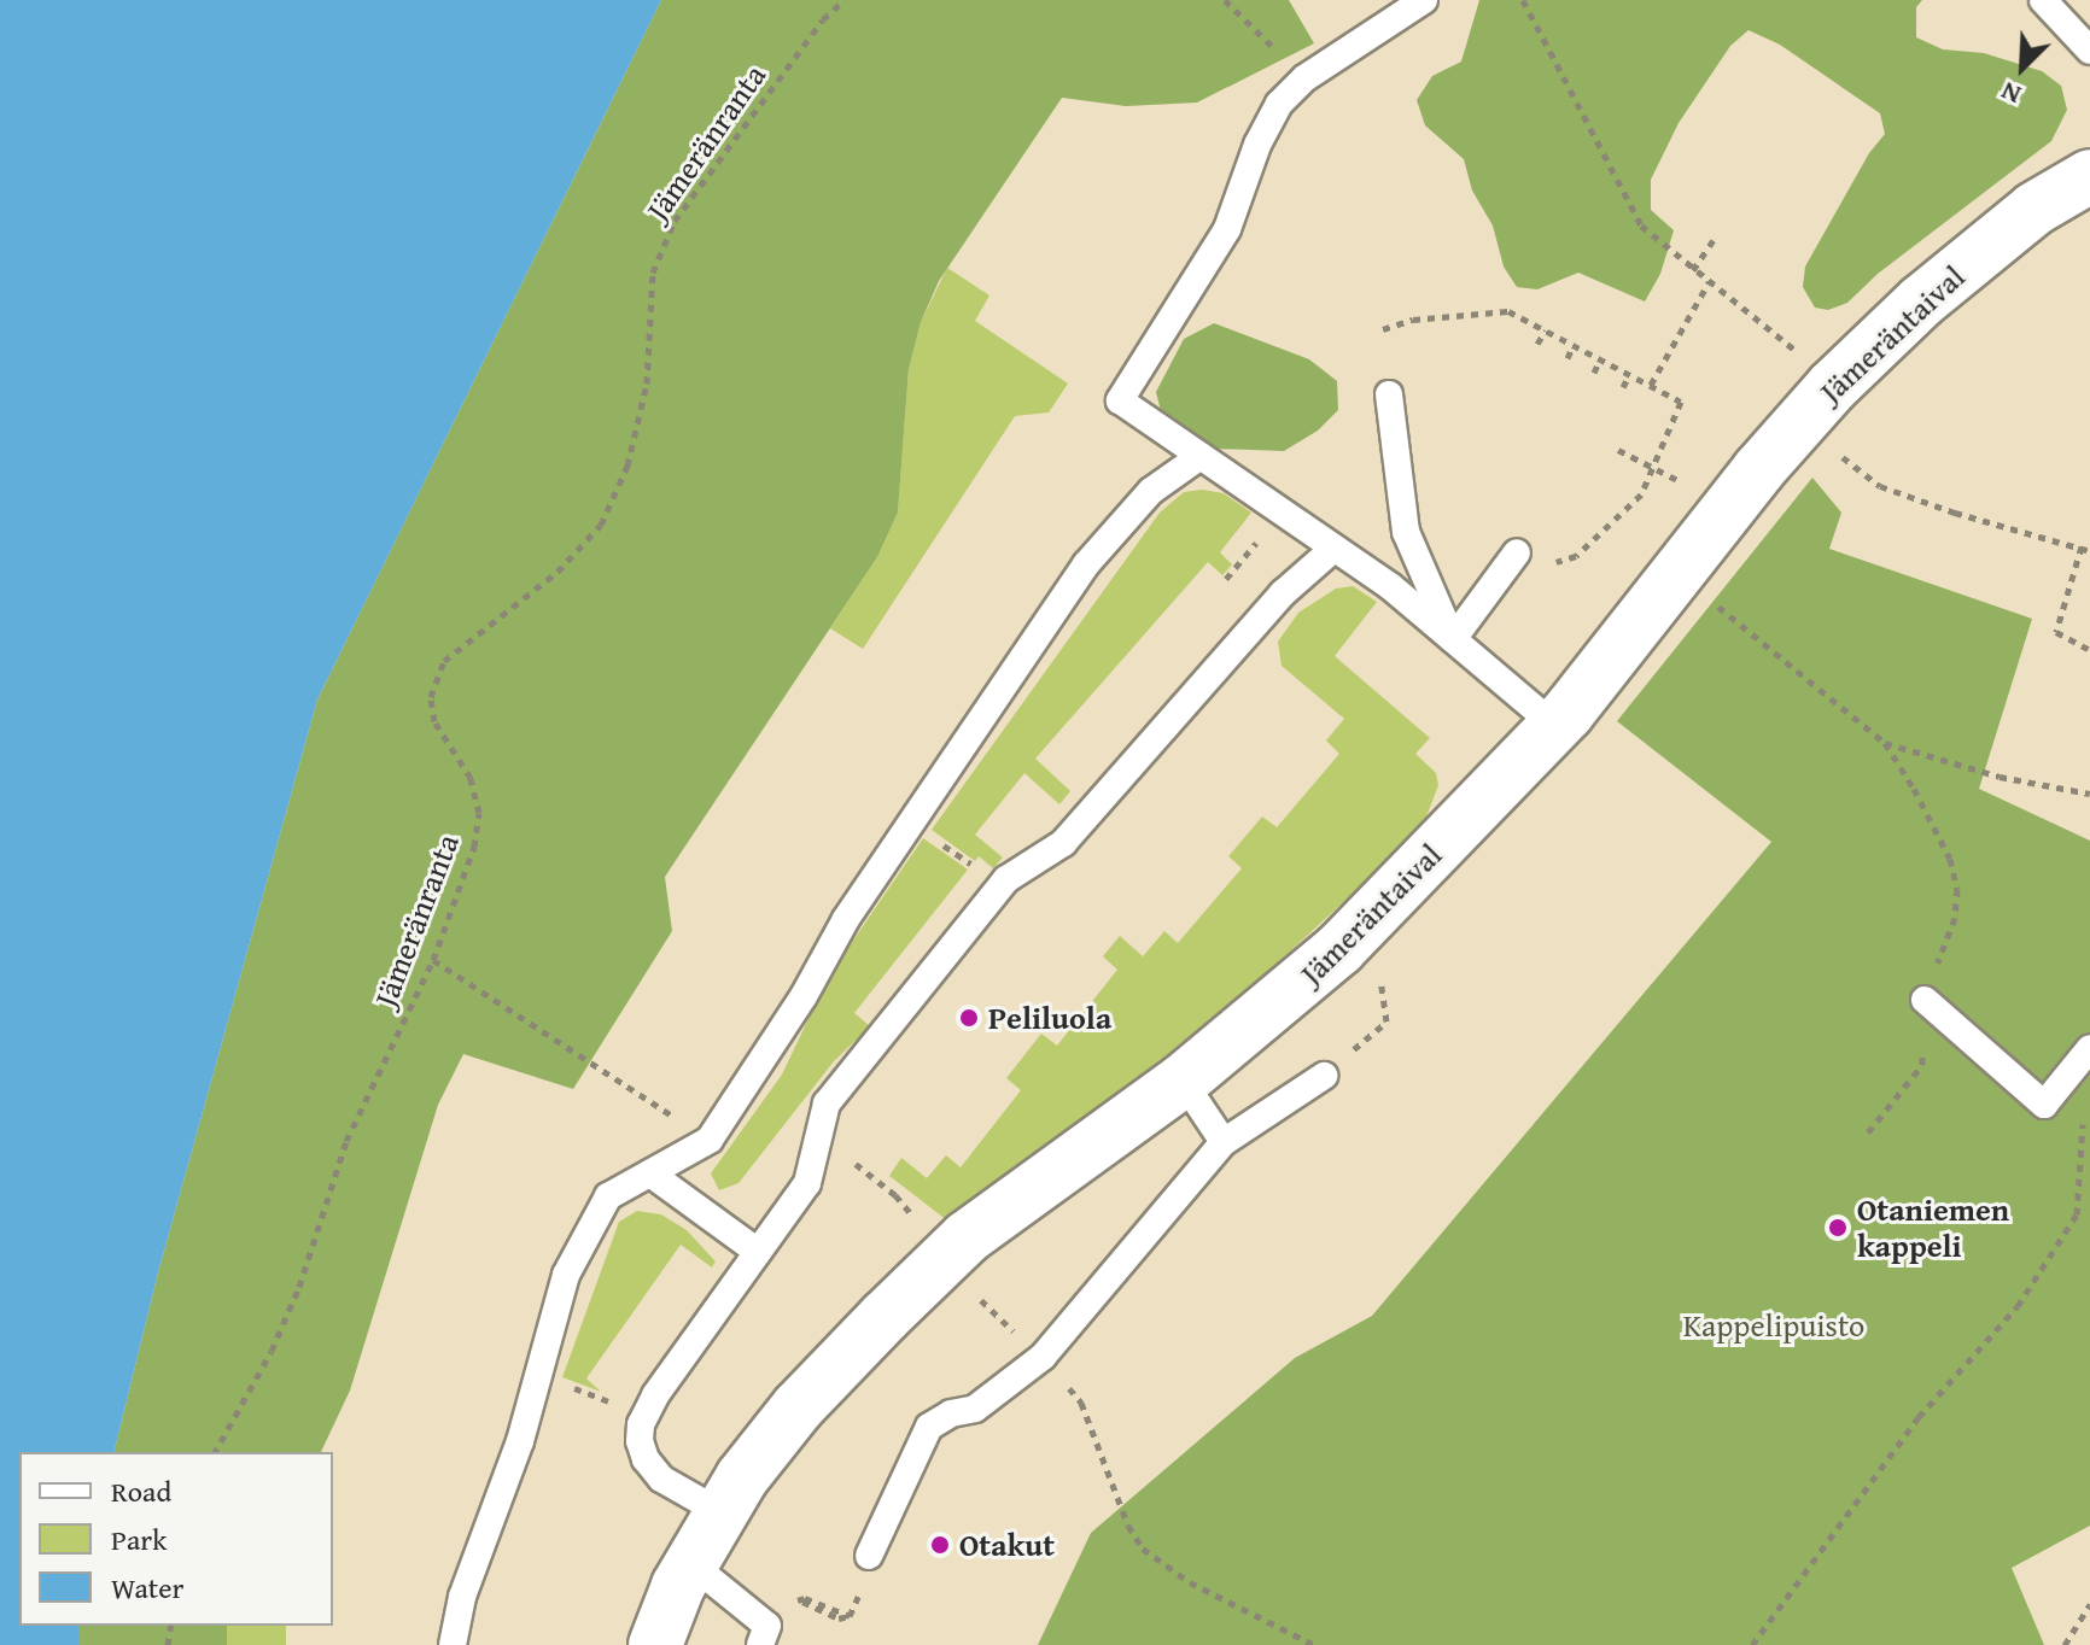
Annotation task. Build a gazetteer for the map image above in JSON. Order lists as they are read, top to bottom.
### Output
{
  "streets": {
    "street": ["Jämeräntaival"],
    "path": ["Jämeränranta"]
  },
  "parks": ["Kappelipuisto"],
  "places": ["Peliluola", "Otaniemen kappeli", "Otakut"],
  "legend": ["Road", "Park", "Water"],
  "north": "bottom left"
}
